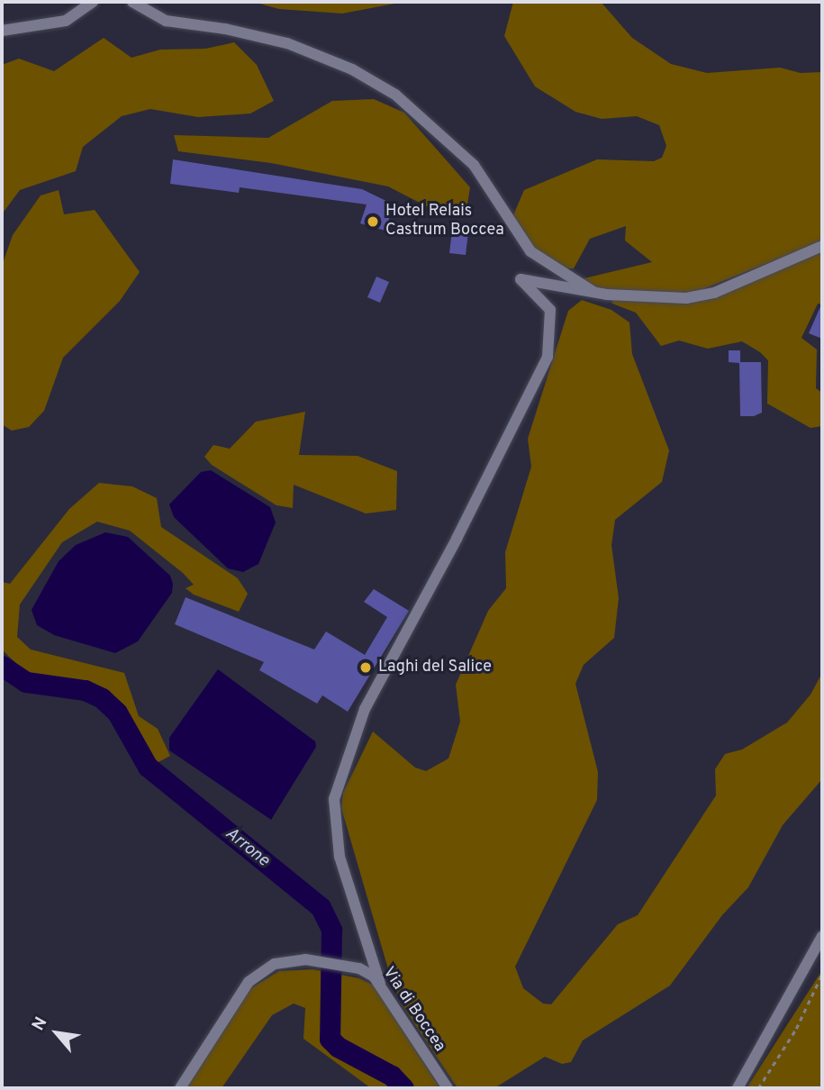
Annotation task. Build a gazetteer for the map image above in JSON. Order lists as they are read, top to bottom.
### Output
{
  "streets": {
    "street": ["Via di Boccea"]
  },
  "water": ["Arrone"],
  "places": ["Hotel Relais Castrum Boccea", "Laghi del Salice"],
  "north": "top left"
}
